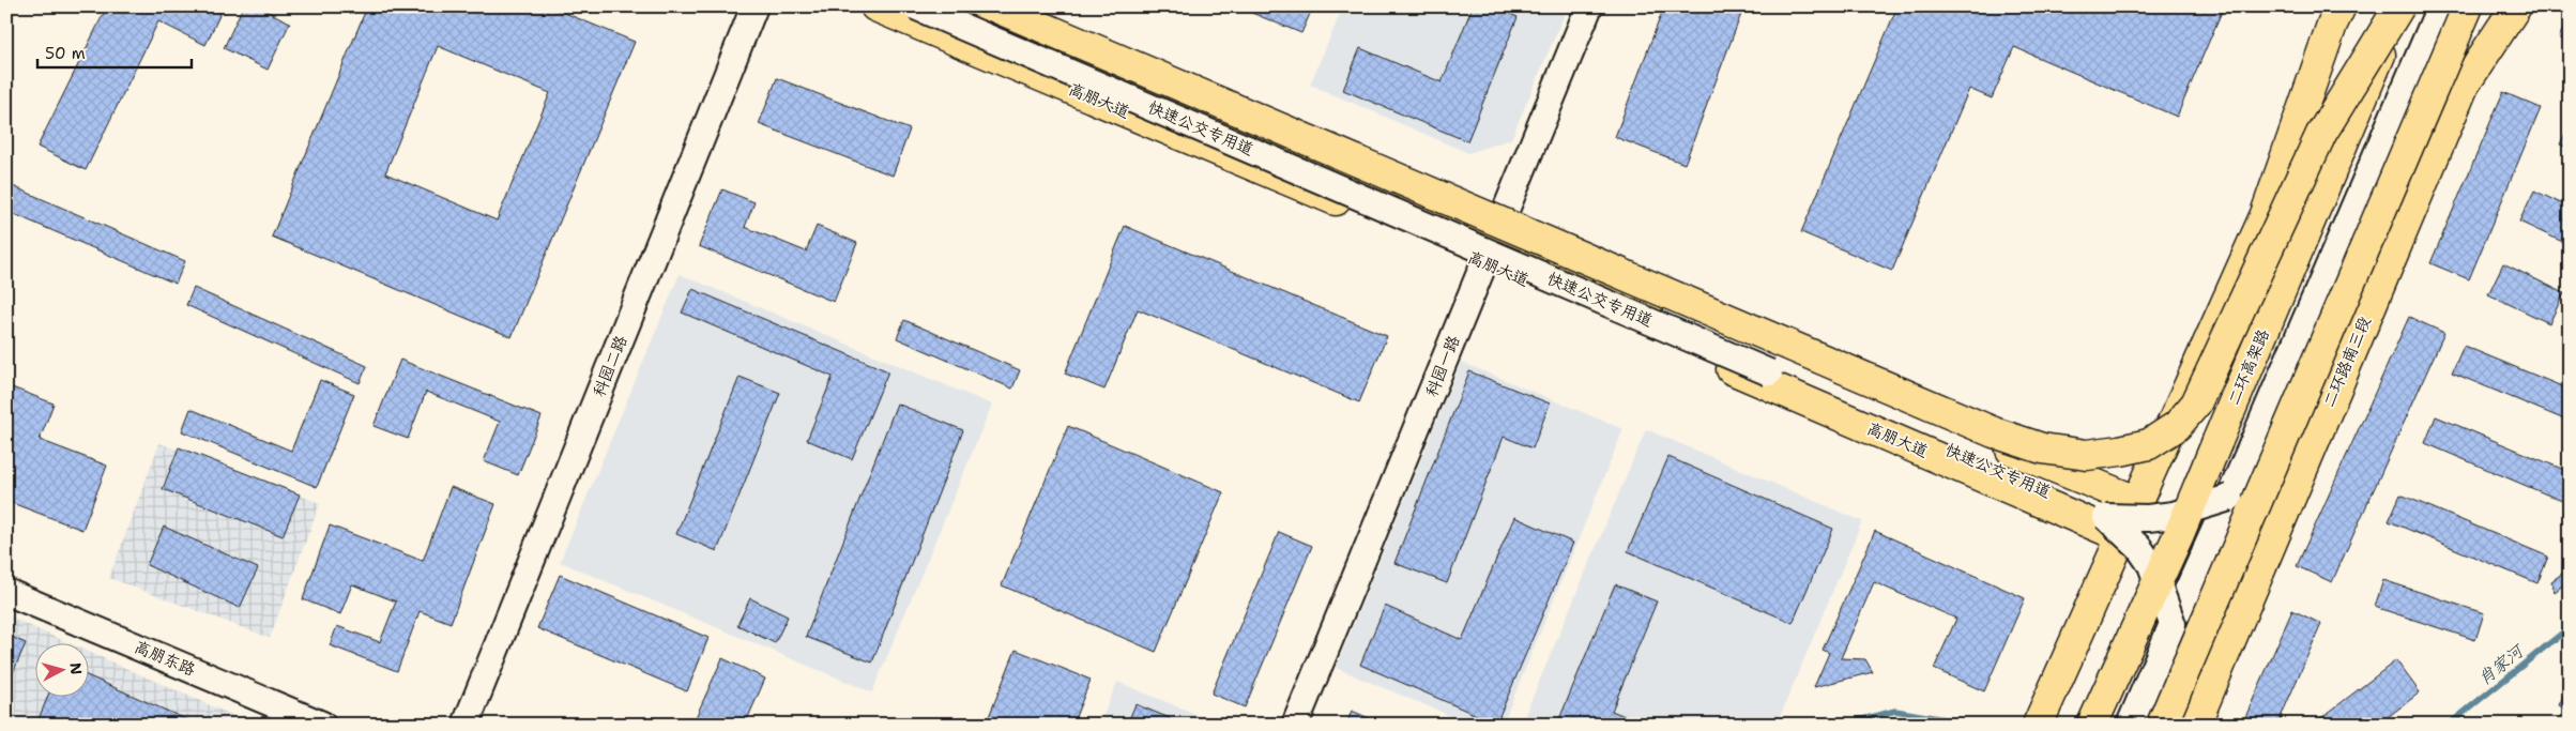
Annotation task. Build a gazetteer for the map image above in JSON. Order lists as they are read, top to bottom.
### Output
{
  "streets": {
    "main road": ["高朋大道", "二环路南三段", "二环高架路"],
    "street": [
      "快速公交专用道",
      "科园二路",
      "科园一路",
      "高朋东路"
    ]
  },
  "crossings": [
    ["高朋大道", "快速公交专用道"],
    ["高朋大道", "科园一路"]
  ],
  "water": ["肖家河"],
  "scale_bar": "50 m",
  "north": "right"
}
